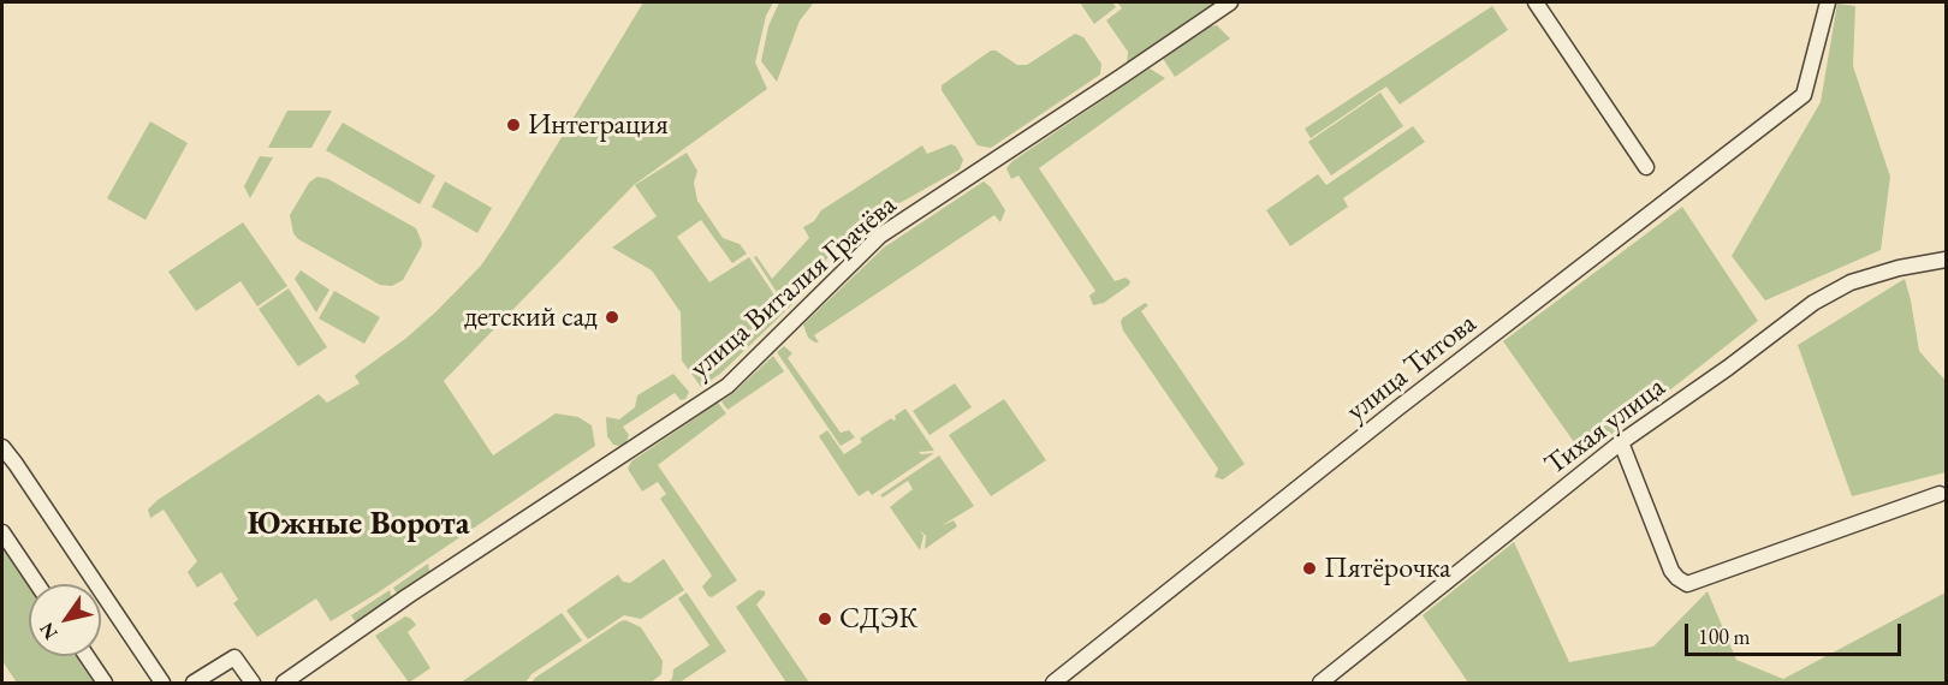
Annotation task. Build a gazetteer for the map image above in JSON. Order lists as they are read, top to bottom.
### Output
{
  "streets": {
    "street": ["улица Виталия Грачёва", "улица Титова", "Тихая улица"]
  },
  "districts": ["Южные Ворота"],
  "places": [
    "Интеграция",
    "детский сад",
    "Пятёрочка",
    "СДЭК"
  ],
  "scale_bar": "100 m",
  "north": "bottom left"
}
